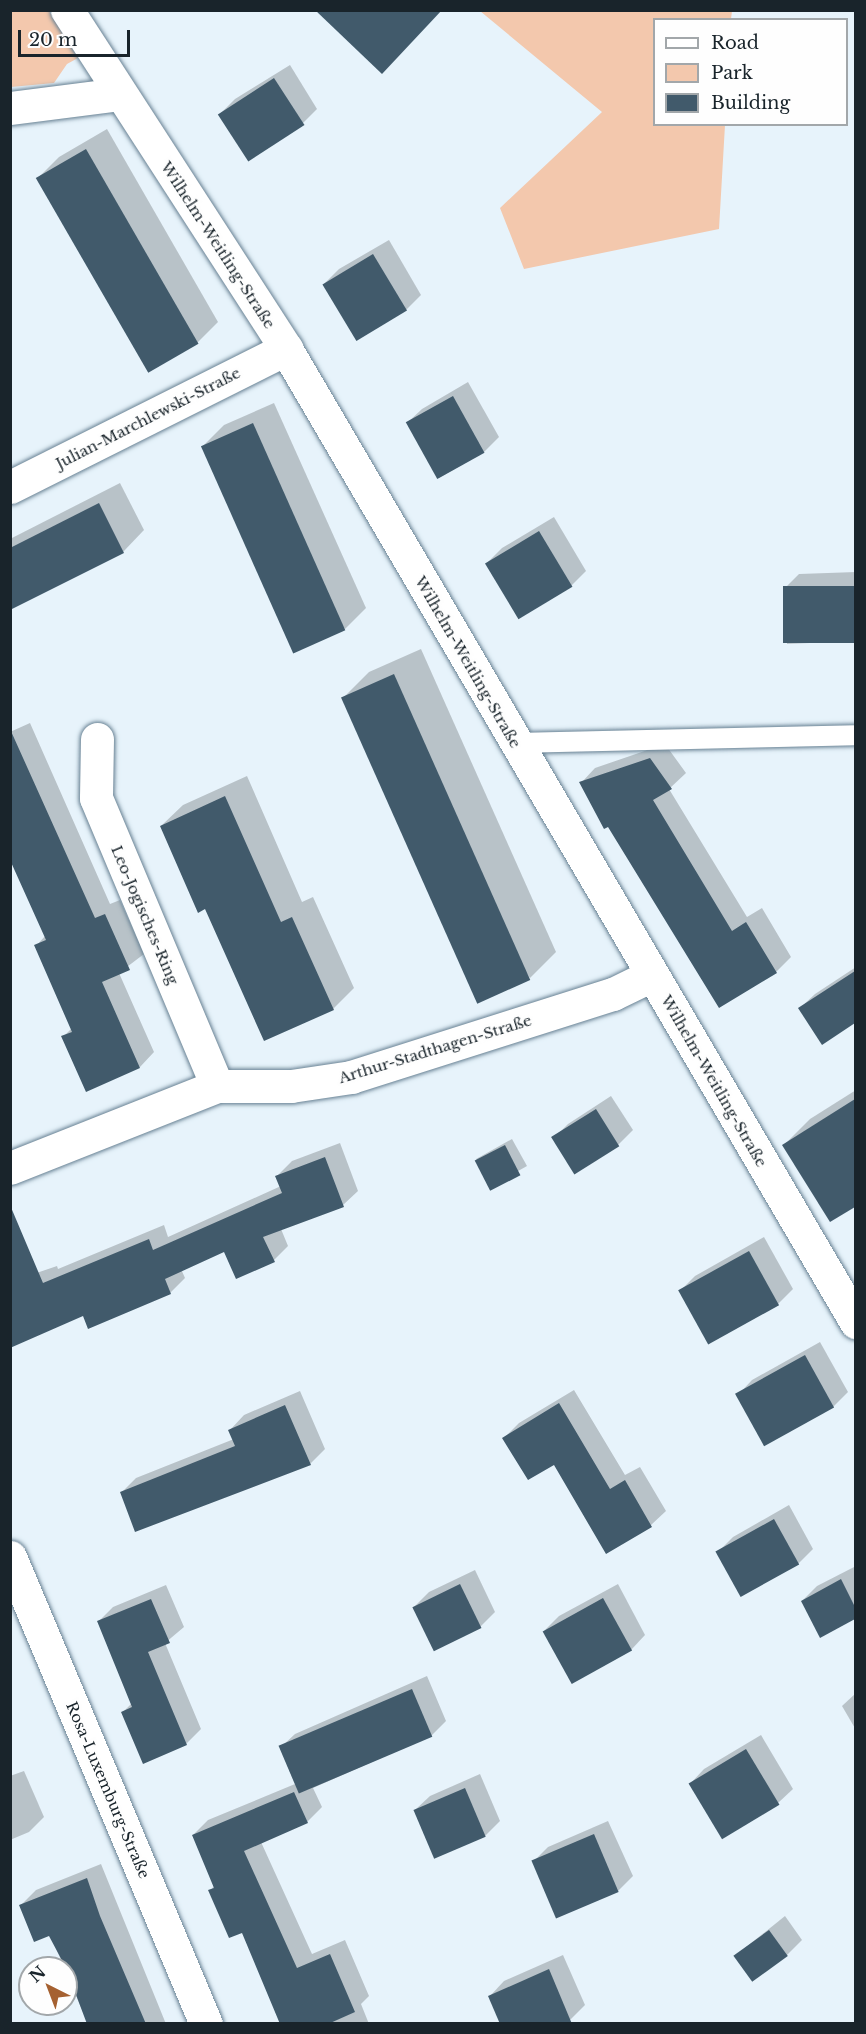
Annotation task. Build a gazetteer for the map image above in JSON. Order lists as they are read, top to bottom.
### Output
{
  "streets": {
    "street": [
      "Wilhelm-Weitling-Straße",
      "Julian-Marchlewski-Straße",
      "Leo-Jogisches-Ring",
      "Arthur-Stadthagen-Straße",
      "Rosa-Luxemburg-Straße"
    ]
  },
  "crossings": [
    ["Wilhelm-Weitling-Straße", "Julian-Marchlewski-Straße"],
    ["Wilhelm-Weitling-Straße", "Arthur-Stadthagen-Straße"],
    ["Leo-Jogisches-Ring", "Arthur-Stadthagen-Straße"]
  ],
  "legend": ["Road", "Park", "Building"],
  "scale_bar": "20 m",
  "north": "top left"
}
